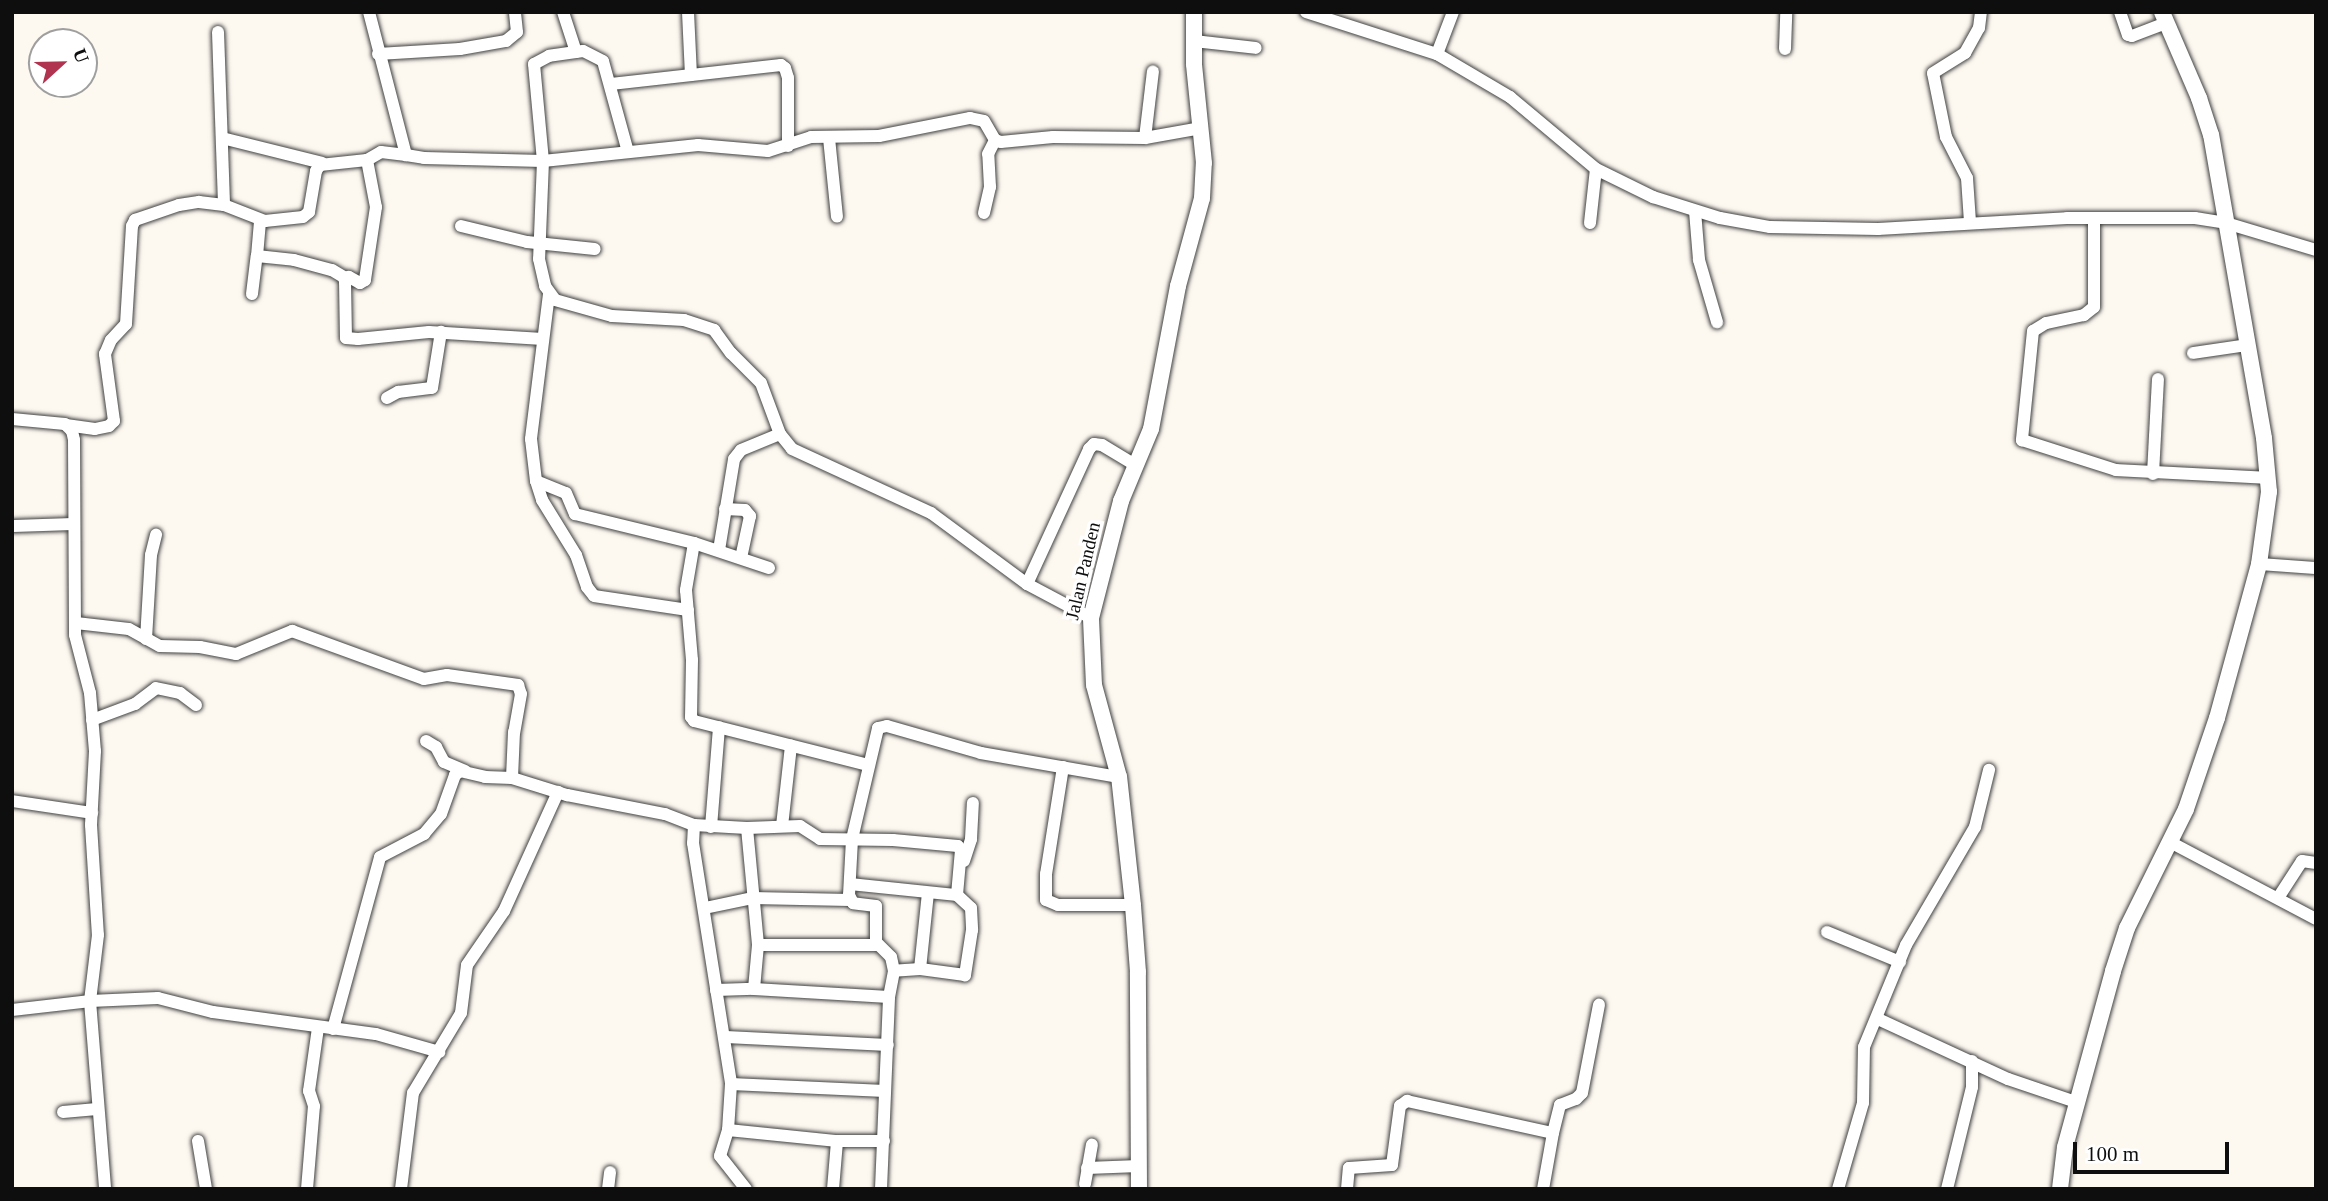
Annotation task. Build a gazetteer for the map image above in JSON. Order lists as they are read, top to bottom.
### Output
{
  "streets": {
    "street": ["Jalan Panden"]
  },
  "scale_bar": "100 m",
  "north": "right"
}
